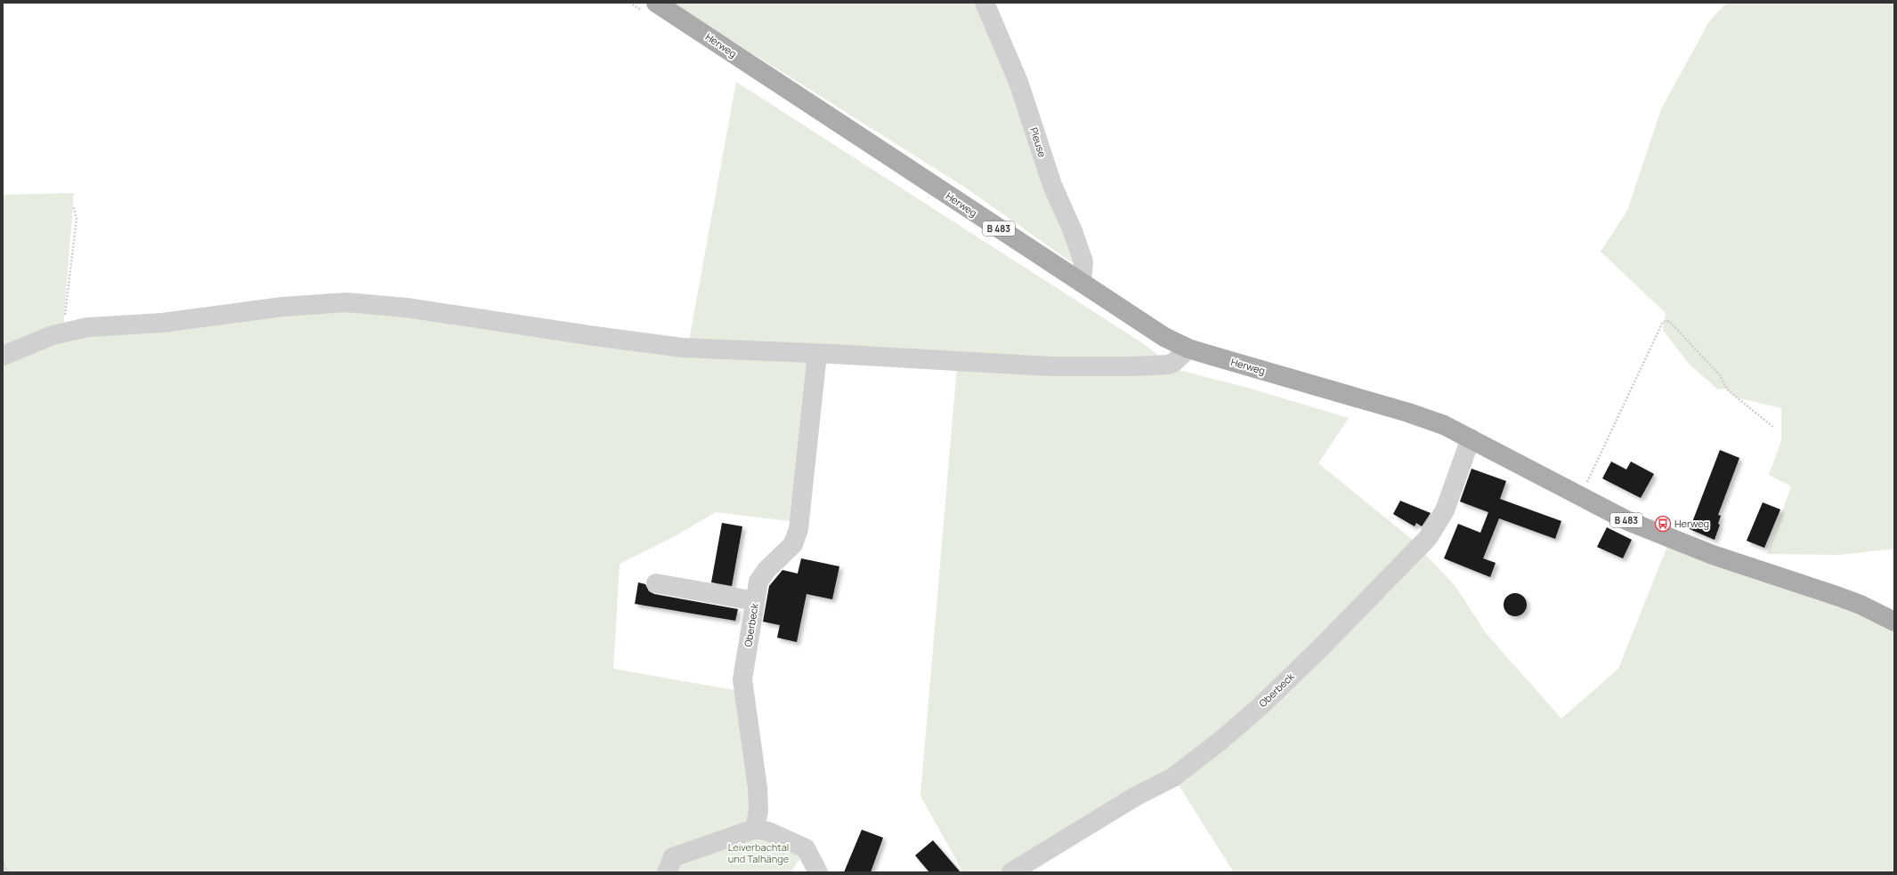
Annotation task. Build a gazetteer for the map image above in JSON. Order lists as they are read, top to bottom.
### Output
{
  "streets": {
    "main road": ["Herweg", "B 483"],
    "street": ["Pleuse", "Oberbeck"]
  },
  "crossings": [
    ["Herweg", "Pleuse"],
    ["Herweg", "Oberbeck"]
  ],
  "parks": ["Leiverbachtal und Talhänge"],
  "places": {
    "bus stop": ["Herweg"]
  }
}
